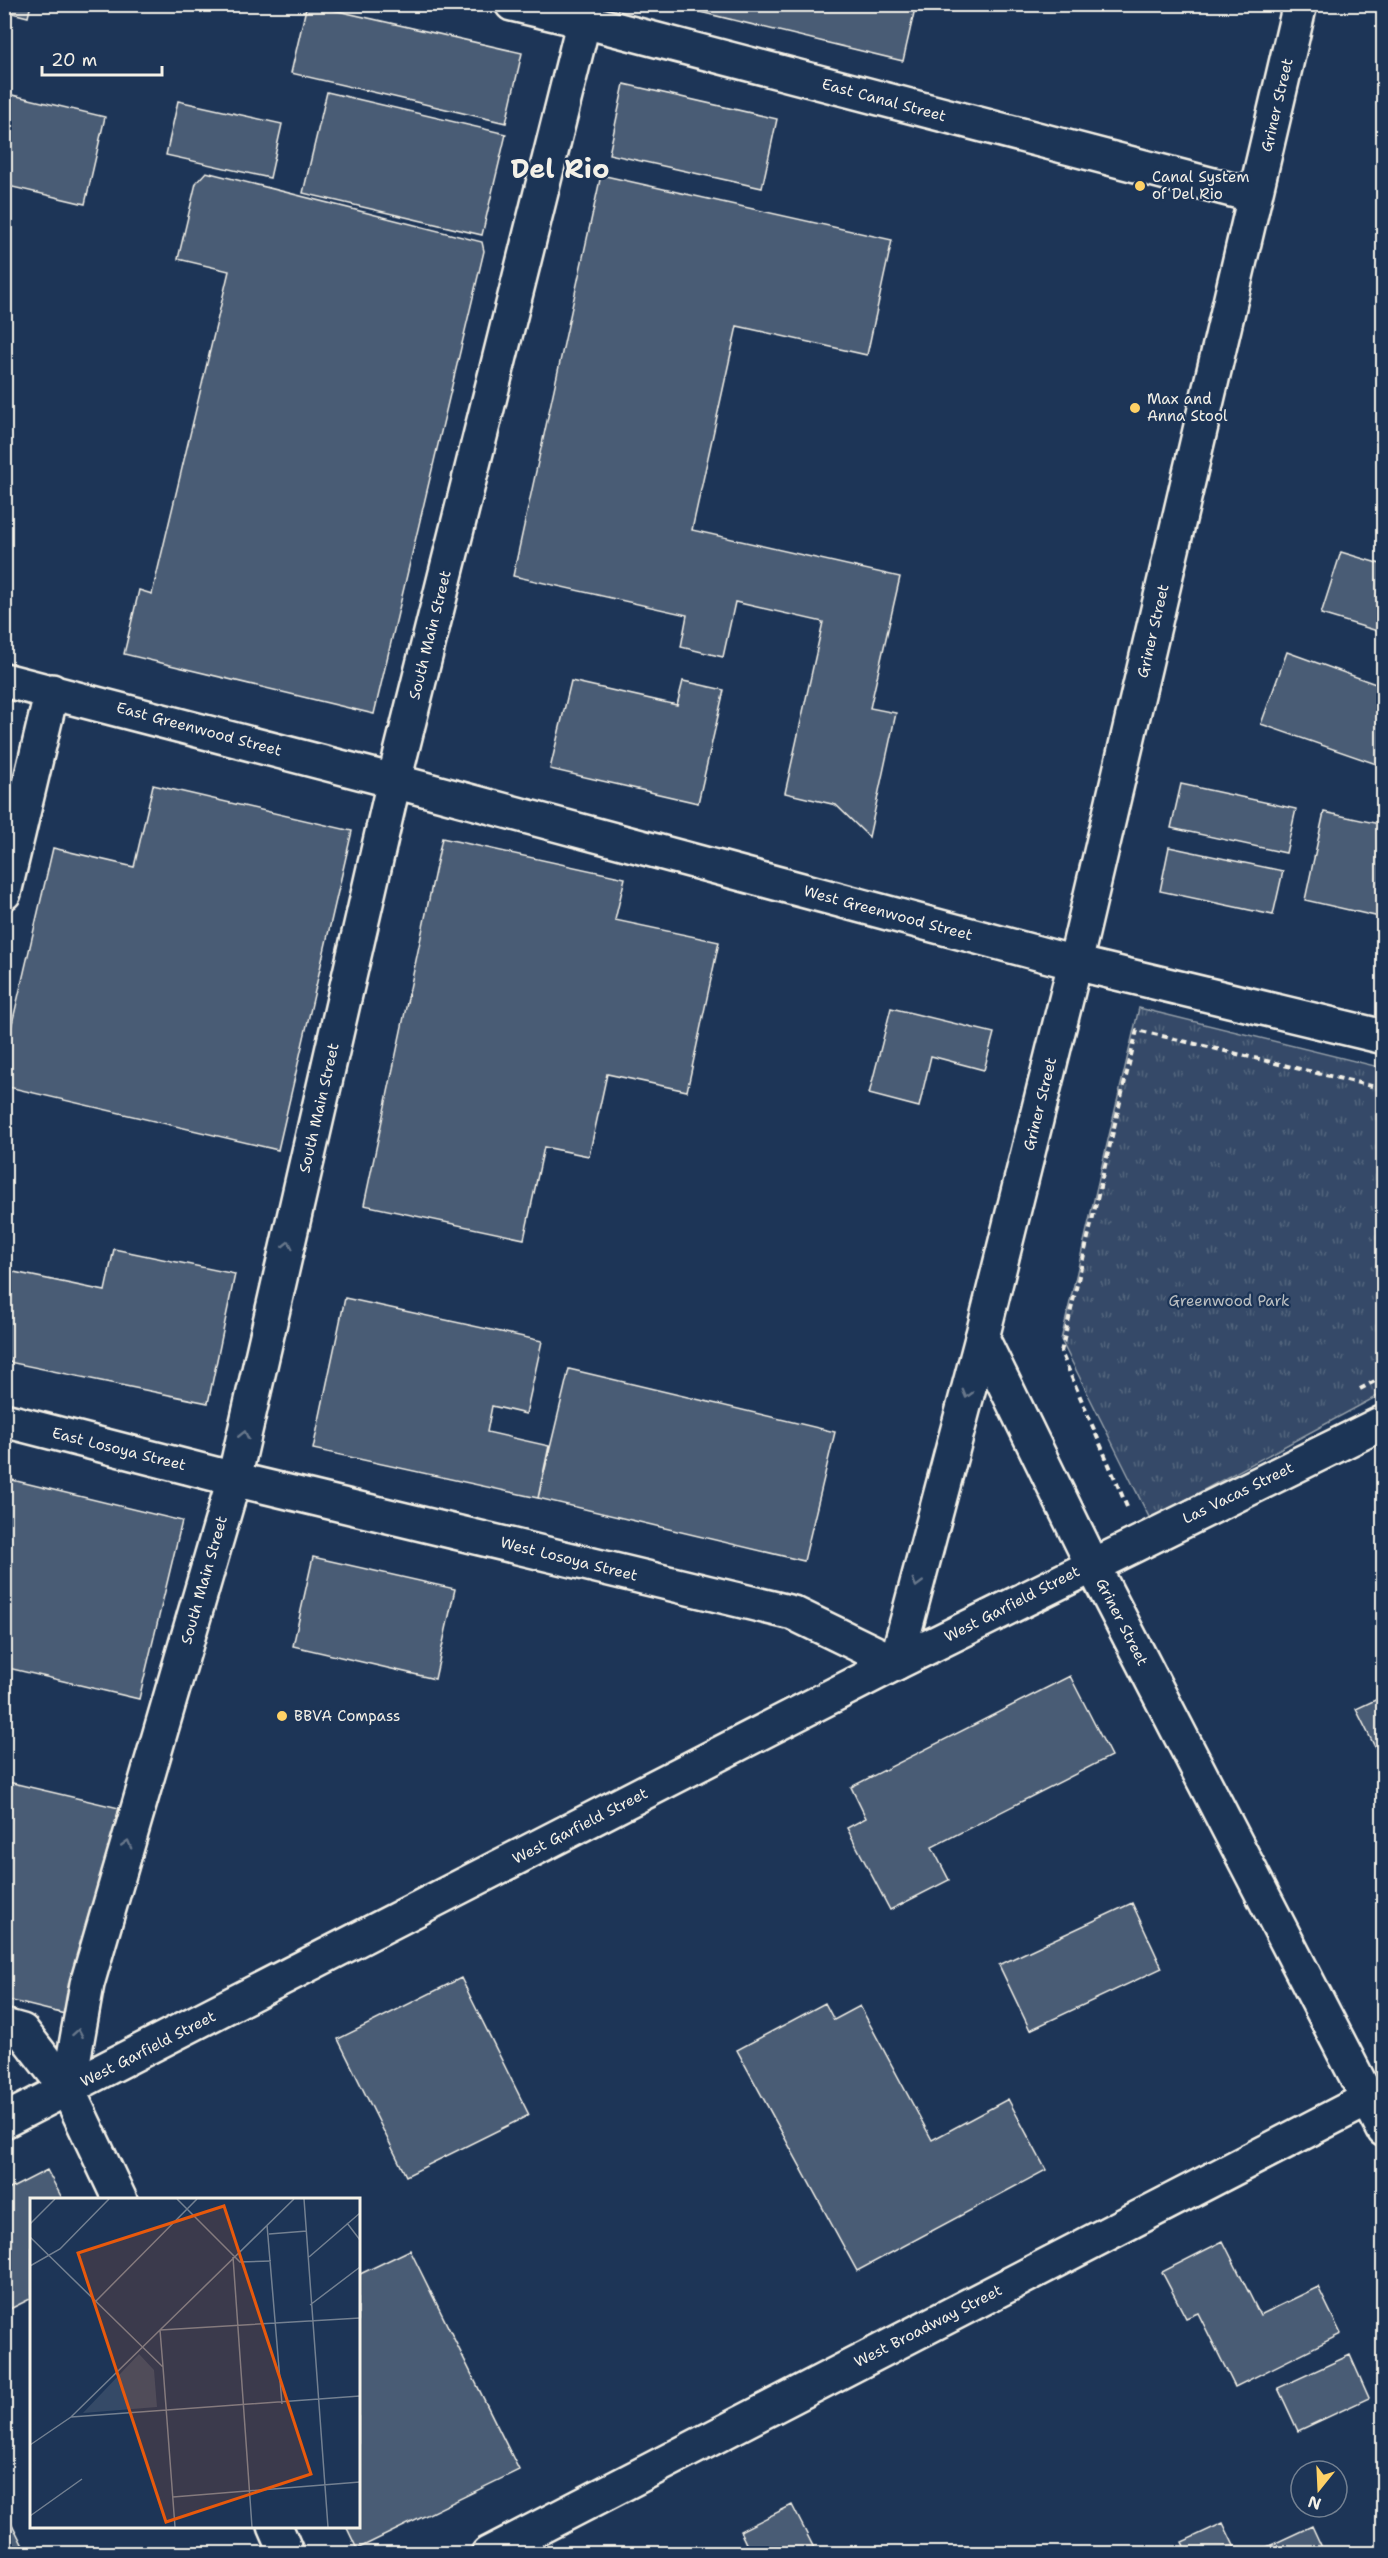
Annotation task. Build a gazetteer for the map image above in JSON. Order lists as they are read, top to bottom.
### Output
{
  "streets": {
    "street": [
      "East Canal Street",
      "Griner Street",
      "South Main Street",
      "East Greenwood Street",
      "West Greenwood Street",
      "East Losoya Street",
      "Las Vacas Street",
      "West Losoya Street",
      "West Garfield Street",
      "West Broadway Street"
    ]
  },
  "crossings": [
    ["East Canal Street", "Griner Street"],
    ["East Canal Street", "South Main Street"],
    ["Griner Street", "West Greenwood Street"],
    ["Griner Street", "Las Vacas Street"],
    ["Griner Street", "West Garfield Street"],
    ["Griner Street", "West Broadway Street"],
    ["South Main Street", "East Greenwood Street"],
    ["South Main Street", "West Greenwood Street"],
    ["South Main Street", "East Losoya Street"],
    ["South Main Street", "West Losoya Street"],
    ["South Main Street", "West Garfield Street"],
    ["East Greenwood Street", "West Greenwood Street"],
    ["East Losoya Street", "West Losoya Street"],
    ["Las Vacas Street", "West Garfield Street"],
    ["West Losoya Street", "West Garfield Street"]
  ],
  "one_way": ["South Main Street"],
  "districts": ["Del Rio"],
  "parks": ["Greenwood Park"],
  "places": ["Canal System of Del Rio", "Max and Anna Stool", "BBVA Compass"],
  "scale_bar": "20 m",
  "north": "bottom"
}
